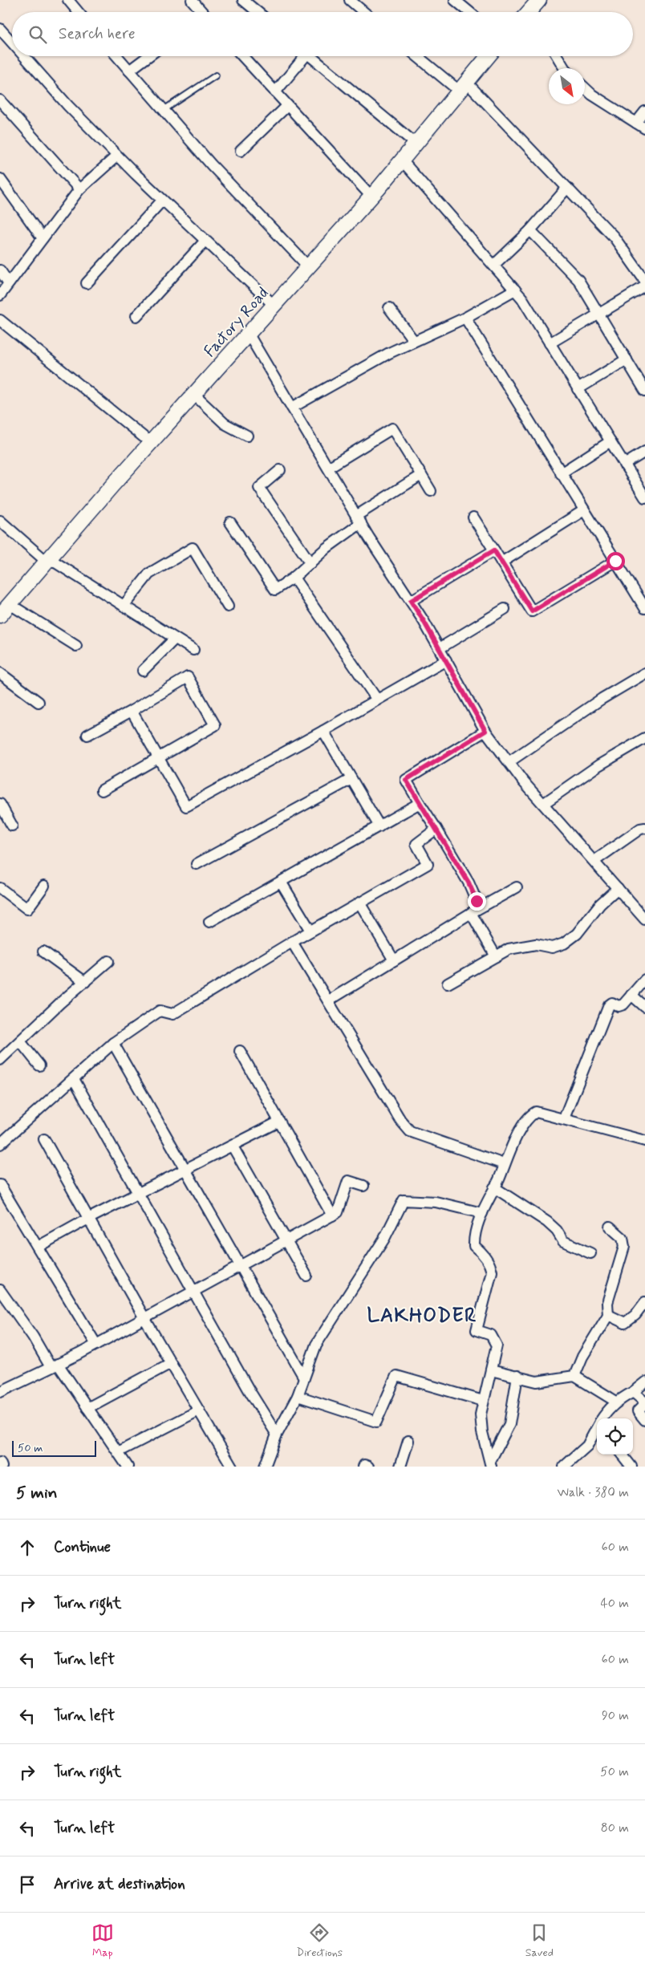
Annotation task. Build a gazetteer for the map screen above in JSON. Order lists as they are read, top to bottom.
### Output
{
  "streets": {
    "main road": ["Factory Road"]
  },
  "districts": ["LAKHODER"],
  "scale_bar": "50 m",
  "north": "bottom right",
  "page": {
    "search": "Search here",
    "scale": "50 m",
    "heading": ["5 min", "Walk · 380 m"],
    "list": [
      ["Continue", "60 m"],
      ["Turn right", "40 m"],
      ["Turn left", "60 m"],
      ["Turn left", "90 m"],
      ["Turn right", "50 m"],
      ["Turn left", "80 m"],
      "Arrive at destination"
    ],
    "nav": ["Map", "Directions", "Saved"]
  }
}
